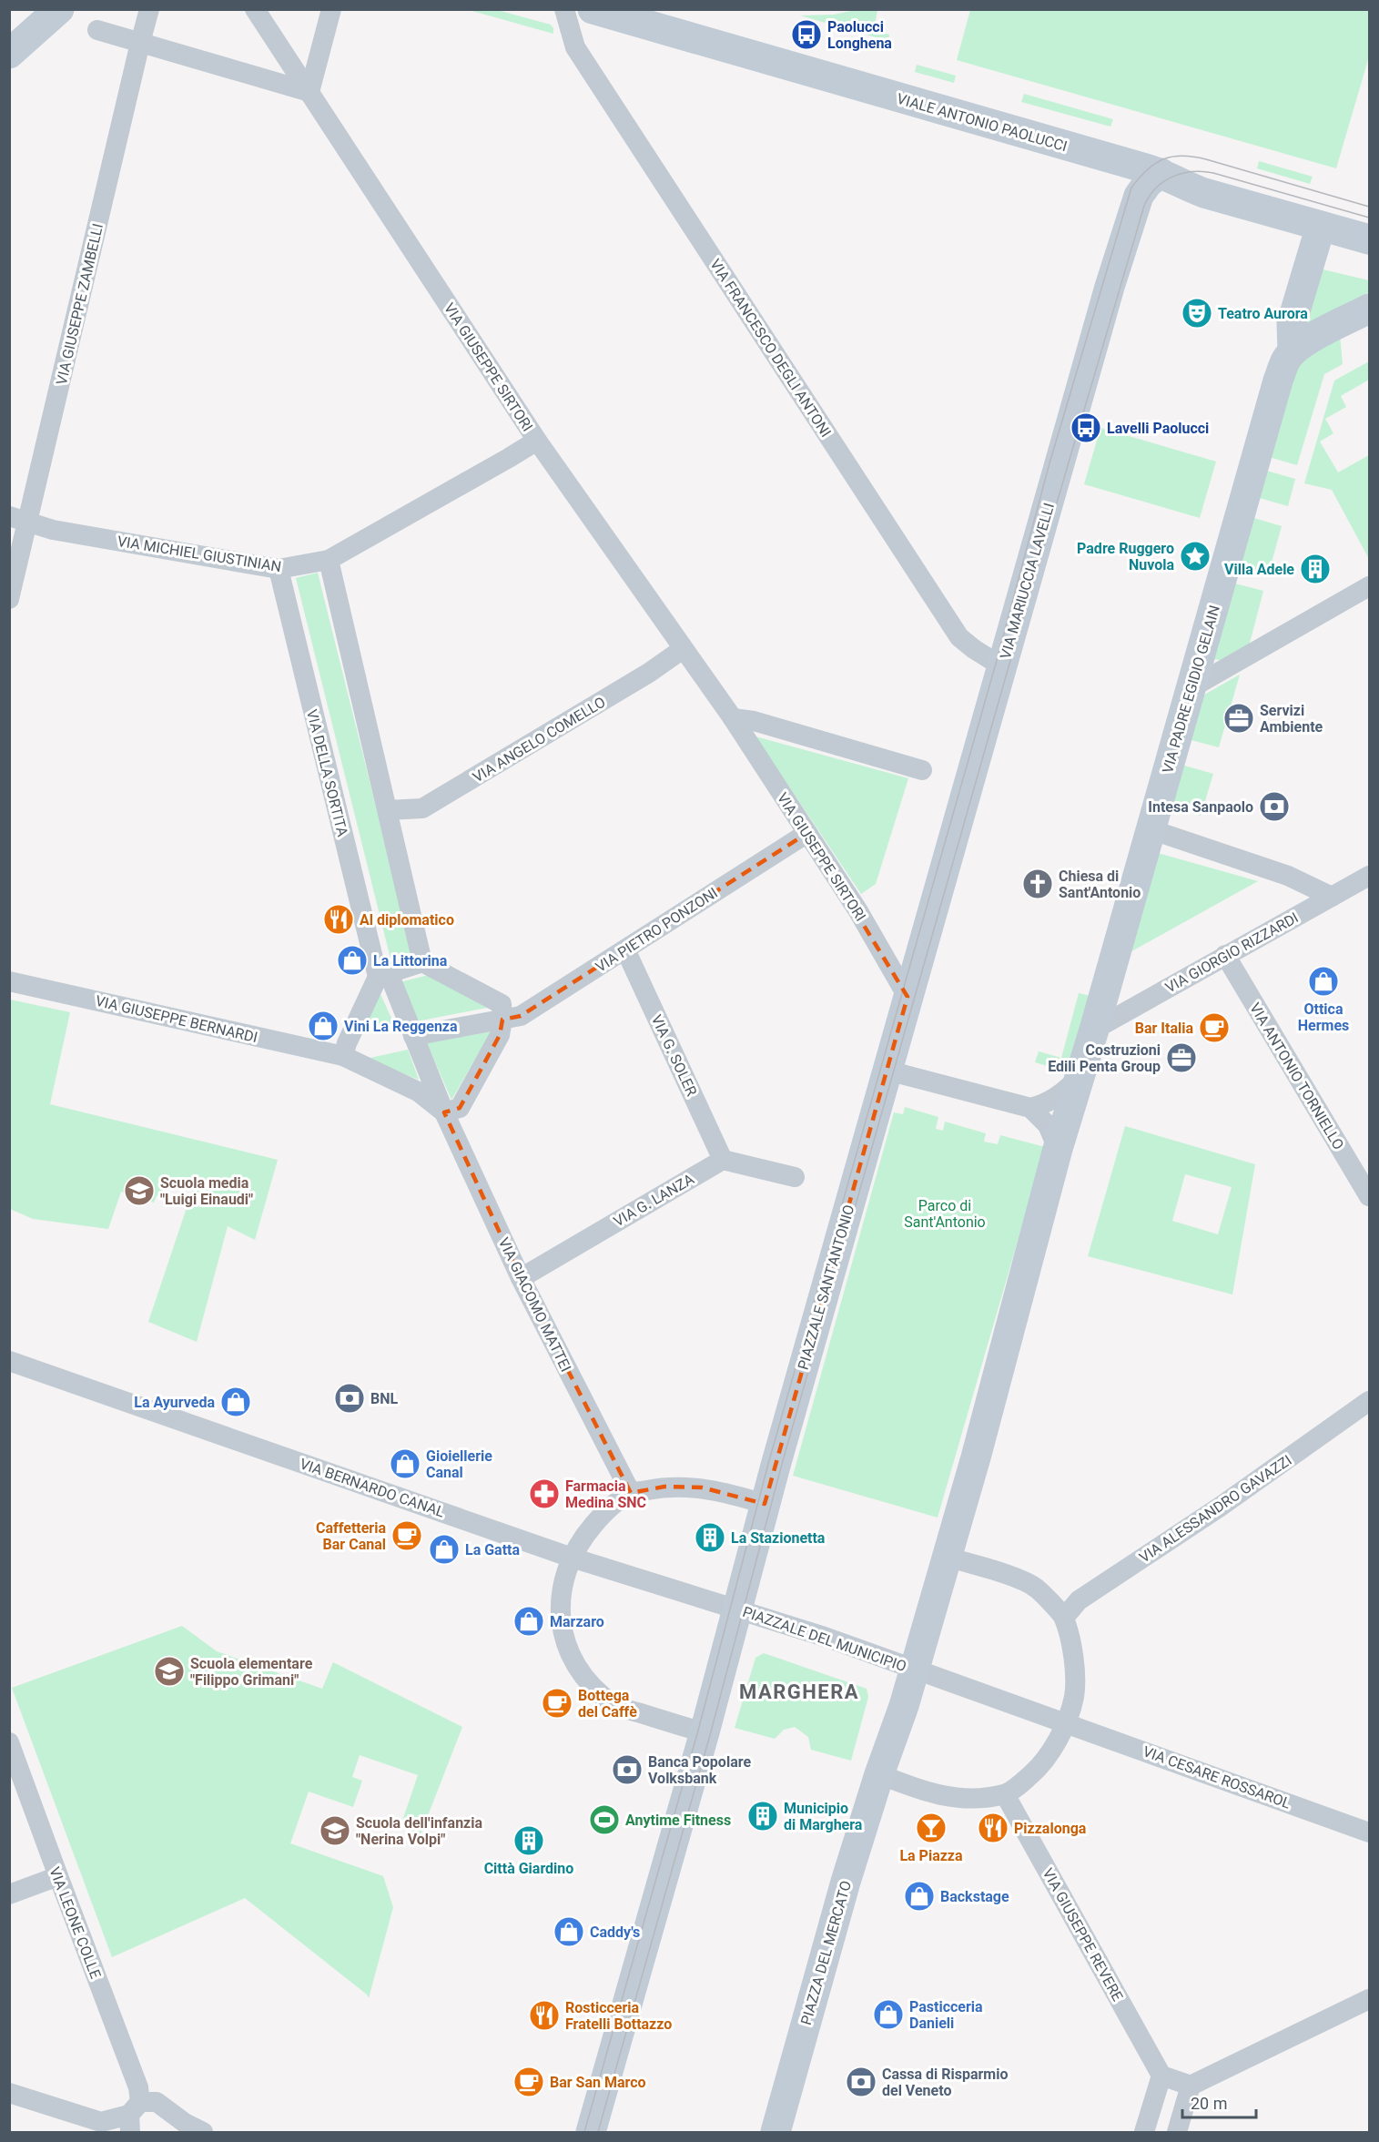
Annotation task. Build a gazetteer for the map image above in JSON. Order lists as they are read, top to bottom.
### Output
{
  "streets": {
    "street": [
      "VIALE ANTONIO PAOLUCCI",
      "VIA GIUSEPPE ZAMBELLI",
      "VIA FRANCESCO DEGLI ANTONI",
      "VIA GIUSEPPE SIRTORI",
      "VIA MICHIEL GIUSTINIAN",
      "VIA MARIUCCIA LAVELLI",
      "VIA PADRE EGIDIO GELAIN",
      "VIA ANGELO COMELLO",
      "VIA DELLA SORTITA",
      "VIA PIETRO PONZONI",
      "VIA GIORGIO RIZZARDI",
      "VIA GIUSEPPE BERNARDI",
      "VIA G. SOLER",
      "VIA ANTONIO TORNIELLO",
      "VIA G. LANZA",
      "PIAZZALE SANT'ANTONIO",
      "VIA GIACOMO MATTEI",
      "VIA BERNARDO CANAL",
      "VIA ALESSANDRO GAVAZZI",
      "PIAZZALE DEL MUNICIPIO",
      "VIA CESARE ROSSAROL",
      "VIA LEONE COLLE",
      "VIA GIUSEPPE REVERE",
      "PIAZZA DEL MERCATO"
    ]
  },
  "crossings": [
    ["VIALE ANTONIO PAOLUCCI", "VIA MARIUCCIA LAVELLI"],
    ["VIALE ANTONIO PAOLUCCI", "VIA PADRE EGIDIO GELAIN"],
    ["VIA GIUSEPPE ZAMBELLI", "VIA MICHIEL GIUSTINIAN"],
    ["VIA FRANCESCO DEGLI ANTONI", "VIA MARIUCCIA LAVELLI"],
    ["VIA GIUSEPPE SIRTORI", "VIA MICHIEL GIUSTINIAN"],
    ["VIA GIUSEPPE SIRTORI", "VIA MARIUCCIA LAVELLI"],
    ["VIA GIUSEPPE SIRTORI", "VIA ANGELO COMELLO"],
    ["VIA GIUSEPPE SIRTORI", "VIA PIETRO PONZONI"],
    ["VIA GIUSEPPE SIRTORI", "PIAZZALE SANT'ANTONIO"],
    ["VIA MICHIEL GIUSTINIAN", "VIA DELLA SORTITA"],
    ["VIA MARIUCCIA LAVELLI", "PIAZZALE SANT'ANTONIO"],
    ["VIA PADRE EGIDIO GELAIN", "VIA GIORGIO RIZZARDI"],
    ["VIA DELLA SORTITA", "VIA PIETRO PONZONI"],
    ["VIA DELLA SORTITA", "VIA GIACOMO MATTEI"],
    ["VIA PIETRO PONZONI", "VIA G. SOLER"],
    ["VIA PIETRO PONZONI", "VIA GIACOMO MATTEI"],
    ["VIA GIORGIO RIZZARDI", "VIA ANTONIO TORNIELLO"],
    ["VIA GIUSEPPE BERNARDI", "VIA GIACOMO MATTEI"],
    ["VIA G. SOLER", "VIA G. LANZA"],
    ["VIA G. LANZA", "VIA GIACOMO MATTEI"],
    ["PIAZZALE SANT'ANTONIO", "PIAZZALE DEL MUNICIPIO"],
    ["VIA BERNARDO CANAL", "PIAZZALE DEL MUNICIPIO"],
    ["PIAZZALE DEL MUNICIPIO", "VIA CESARE ROSSAROL"],
    ["PIAZZALE DEL MUNICIPIO", "PIAZZA DEL MERCATO"]
  ],
  "districts": ["MARGHERA"],
  "parks": ["Parco di Sant'Antonio"],
  "places": {
    "bus stop": ["Paolucci Longhena", "Lavelli Paolucci"],
    "theatre": ["Teatro Aurora"],
    "place": ["Padre Ruggero Nuvola"],
    "building": [
      "Villa Adele",
      "La Stazionetta",
      "Municipio di Marghera",
      "Città Giardino"
    ],
    "office": ["Servizi Ambiente", "Costruzioni Edili Penta Group"],
    "bank": [
      "Intesa Sanpaolo",
      "BNL",
      "Banca Popolare Volksbank",
      "Cassa di Risparmio del Veneto"
    ],
    "church": ["Chiesa di Sant'Antonio"],
    "restaurant": ["Al diplomatico", "Pizzalonga", "Rosticceria Fratelli Bottazzo"],
    "shop": [
      "La Littorina",
      "Ottica Hermes",
      "Vini La Reggenza",
      "La Ayurveda",
      "Gioiellerie Canal",
      "La Gatta",
      "Marzaro",
      "Backstage",
      "Caddy's",
      "Pasticceria Danieli"
    ],
    "cafe": [
      "Bar Italia",
      "Caffetteria Bar Canal",
      "Bottega del Caffè",
      "Bar San Marco"
    ],
    "school or university": ["Scuola media \"Luigi Einaudi\"", "Scuola elementare \"Filippo Grimani\"", "Scuola dell'infanzia \"Nerina Volpi\""],
    "pharmacy": ["Farmacia Medina SNC"],
    "sports": ["Anytime Fitness"],
    "bar": ["La Piazza"]
  },
  "scale_bar": "20 m"
}
